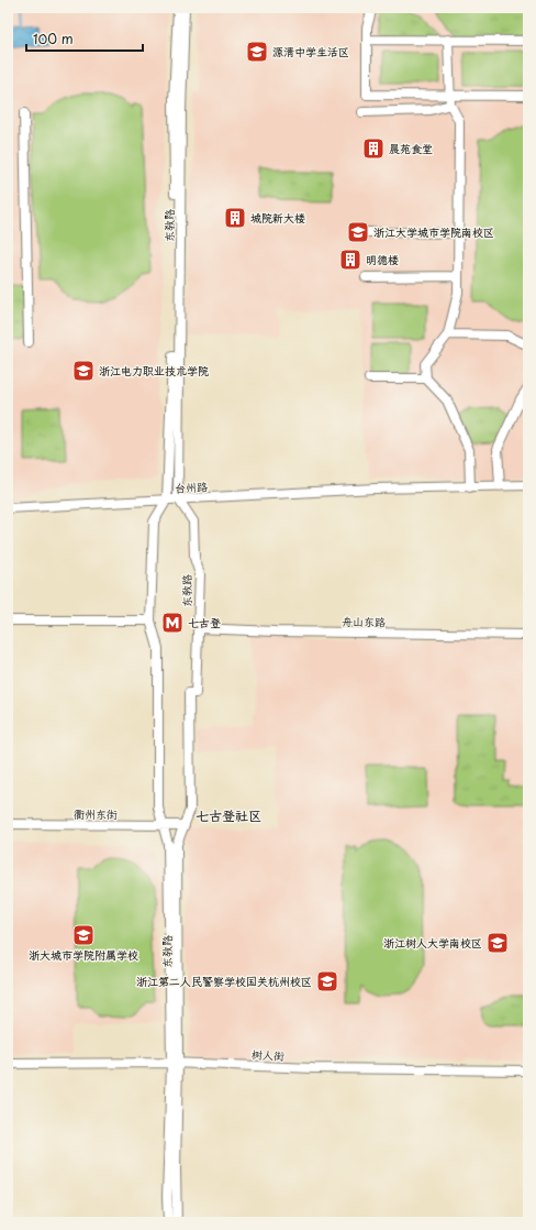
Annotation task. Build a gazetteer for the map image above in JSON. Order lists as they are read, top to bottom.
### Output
{
  "streets": {
    "street": [
      "东教路",
      "台州路",
      "舟山东路",
      "衢州东街",
      "树人街"
    ]
  },
  "crossings": [
    ["东教路", "台州路"],
    ["东教路", "舟山东路"],
    ["东教路", "衢州东街"],
    ["东教路", "树人街"]
  ],
  "districts": ["七古登社区"],
  "places": {
    "school or university": [
      "源清中学生活区",
      "浙江大学城市学院南校区",
      "浙江电力职业技术学院",
      "浙大城市学院附属学校",
      "浙江树人大学南校区",
      "浙江第二人民警察学校国关杭州校区"
    ],
    "building": ["晨苑食堂", "城院新大楼", "明德楼"],
    "metro station": ["七古登"]
  },
  "scale_bar": "100 m"
}
